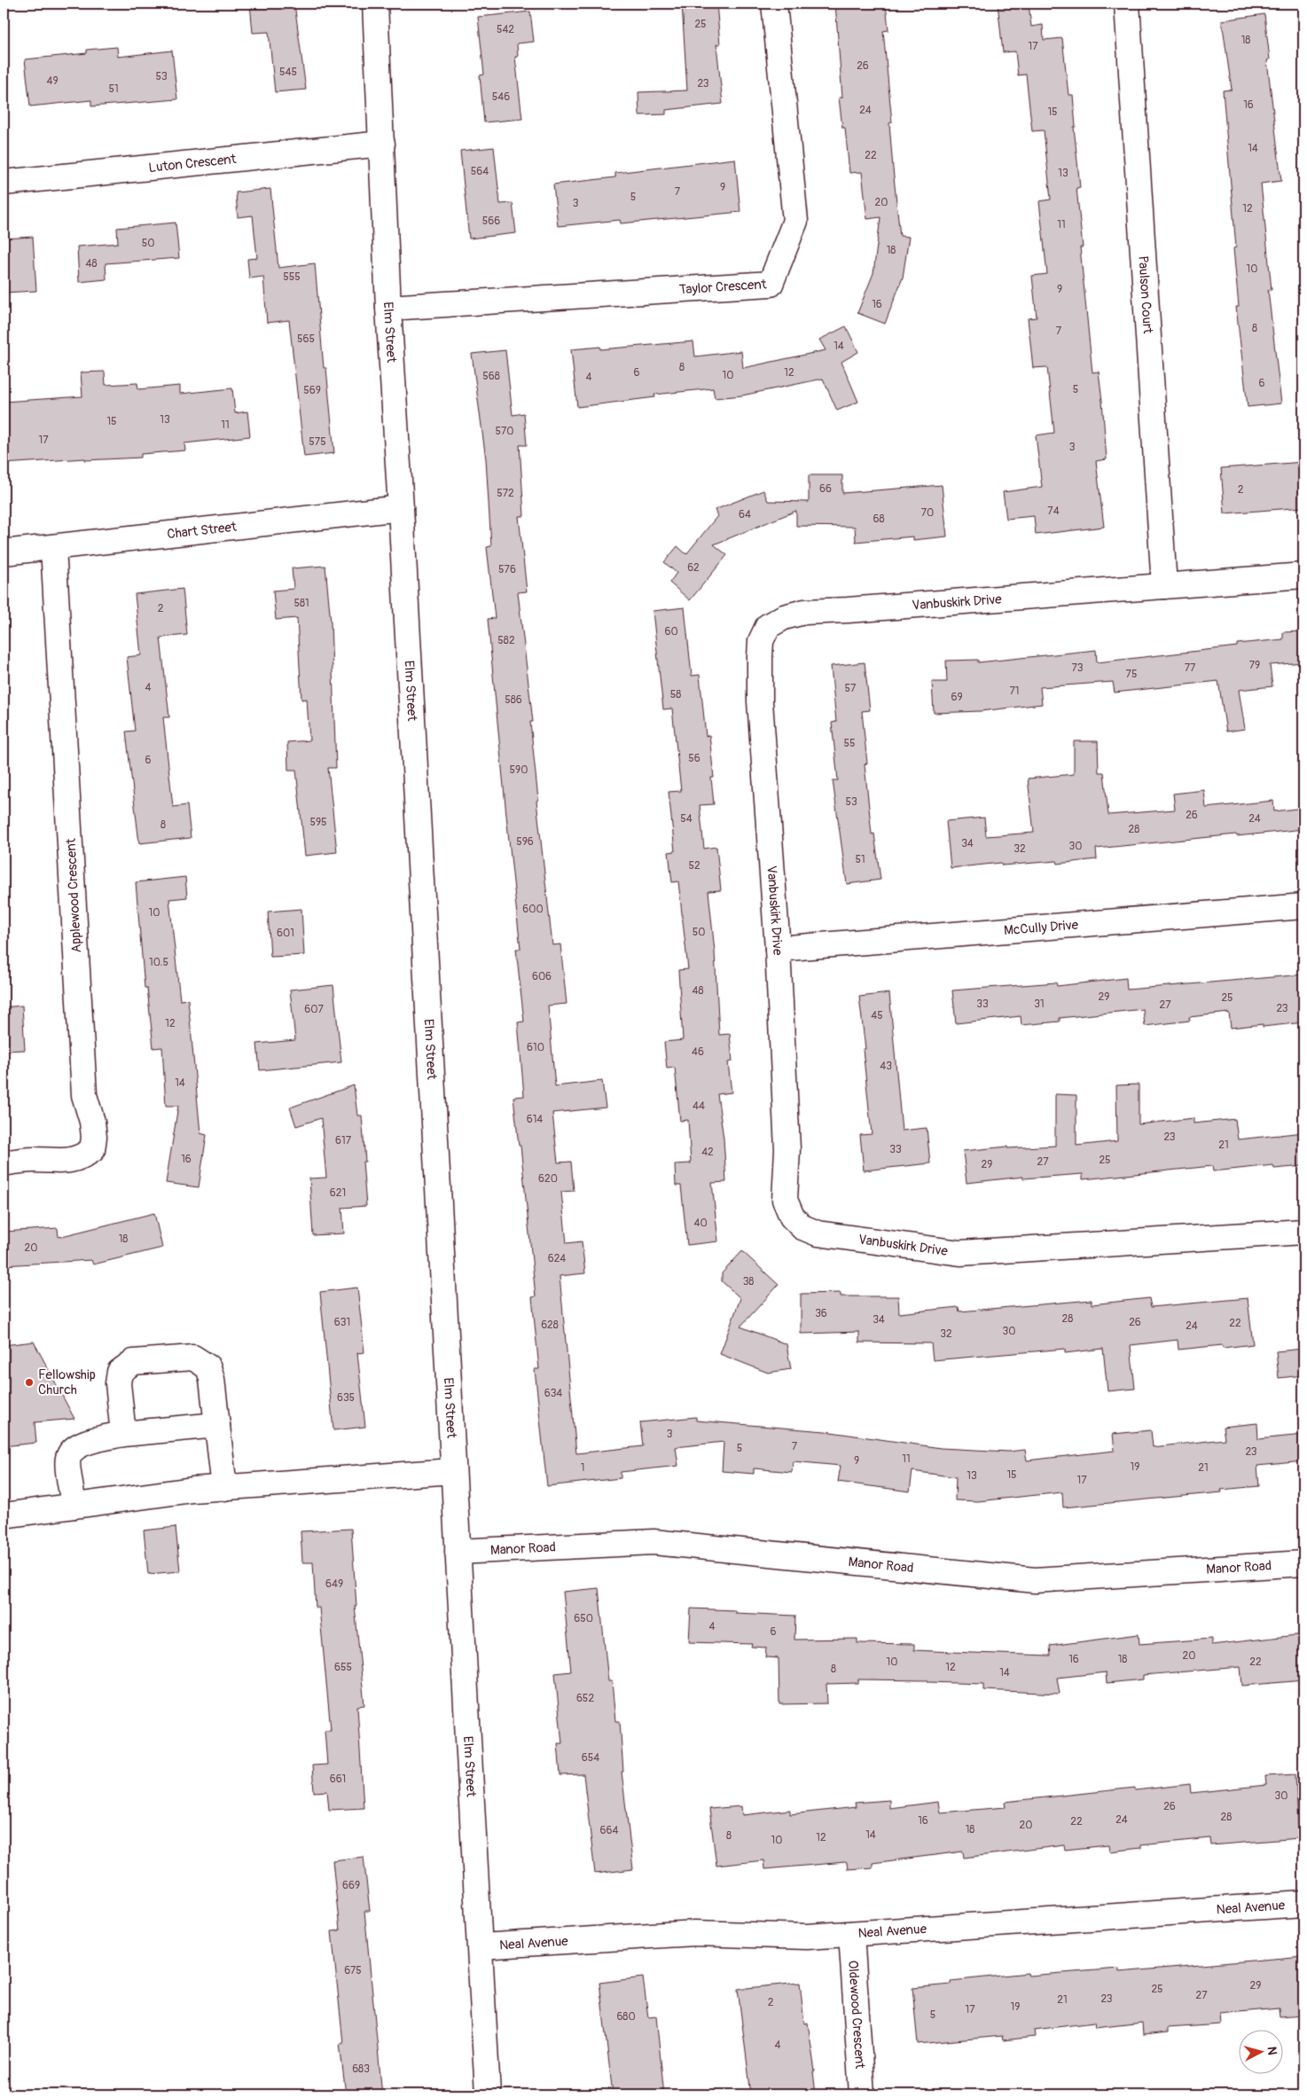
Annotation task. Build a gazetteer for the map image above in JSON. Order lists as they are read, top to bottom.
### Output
{
  "streets": {
    "street": [
      "Luton Crescent",
      "Taylor Crescent",
      "Paulson Court",
      "Elm Street",
      "Chart Street",
      "Vanbuskirk Drive",
      "Applewood Crescent",
      "McCully Drive",
      "Manor Road",
      "Neal Avenue",
      "Oldewood Crescent"
    ]
  },
  "crossings": [
    ["Luton Crescent", "Elm Street"],
    ["Taylor Crescent", "Elm Street"],
    ["Paulson Court", "Vanbuskirk Drive"],
    ["Elm Street", "Chart Street"],
    ["Elm Street", "Manor Road"],
    ["Elm Street", "Neal Avenue"],
    ["Chart Street", "Applewood Crescent"],
    ["Vanbuskirk Drive", "McCully Drive"],
    ["Neal Avenue", "Oldewood Crescent"]
  ],
  "places": ["Fellowship Church"],
  "house_numbers": [
    "25",
    "542",
    "18",
    "17",
    "26",
    "545",
    "53",
    "49",
    "23",
    "51",
    "546",
    "16",
    "24",
    "15",
    "14",
    "22",
    "564",
    "13",
    "9",
    "7",
    "5",
    "20",
    "3",
    "12",
    "566",
    "11",
    "50",
    "18",
    "48",
    "10",
    "555",
    "9",
    "16",
    "8",
    "7",
    "565",
    "14",
    "8",
    "6",
    "12",
    "10",
    "568",
    "4",
    "6",
    "5",
    "569",
    "13",
    "15",
    "11",
    "570",
    "17",
    "575",
    "3",
    "66",
    "2",
    "572",
    "74",
    "70",
    "64",
    "68",
    "62",
    "576",
    "581",
    "2",
    "60",
    "582",
    "79",
    "73",
    "77",
    "75",
    "4",
    "57",
    "71",
    "58",
    "69",
    "586",
    "55",
    "56",
    "6",
    "590",
    "53",
    "26",
    "54",
    "24",
    "595",
    "8",
    "28",
    "596",
    "34",
    "30",
    "32",
    "51",
    "52",
    "600",
    "10",
    "50",
    "601",
    "10.5",
    "606",
    "48",
    "29",
    "25",
    "33",
    "31",
    "27",
    "23",
    "607",
    "45",
    "12",
    "610",
    "46",
    "43",
    "14",
    "44",
    "614",
    "23",
    "617",
    "21",
    "33",
    "42",
    "16",
    "25",
    "27",
    "29",
    "620",
    "621",
    "40",
    "18",
    "20",
    "624",
    "38",
    "36",
    "28",
    "34",
    "631",
    "26",
    "22",
    "628",
    "24",
    "30",
    "32",
    "634",
    "635",
    "3",
    "7",
    "5",
    "23",
    "11",
    "9",
    "19",
    "1",
    "21",
    "15",
    "13",
    "17",
    "649",
    "650",
    "4",
    "6",
    "20",
    "16",
    "18",
    "10",
    "22",
    "655",
    "12",
    "8",
    "14",
    "652",
    "654",
    "661",
    "30",
    "26",
    "28",
    "24",
    "16",
    "22",
    "20",
    "18",
    "664",
    "14",
    "8",
    "12",
    "10",
    "669",
    "675",
    "29",
    "25",
    "27",
    "23",
    "21",
    "2",
    "19",
    "17",
    "5",
    "680",
    "4",
    "683"
  ],
  "north": "right"
}
